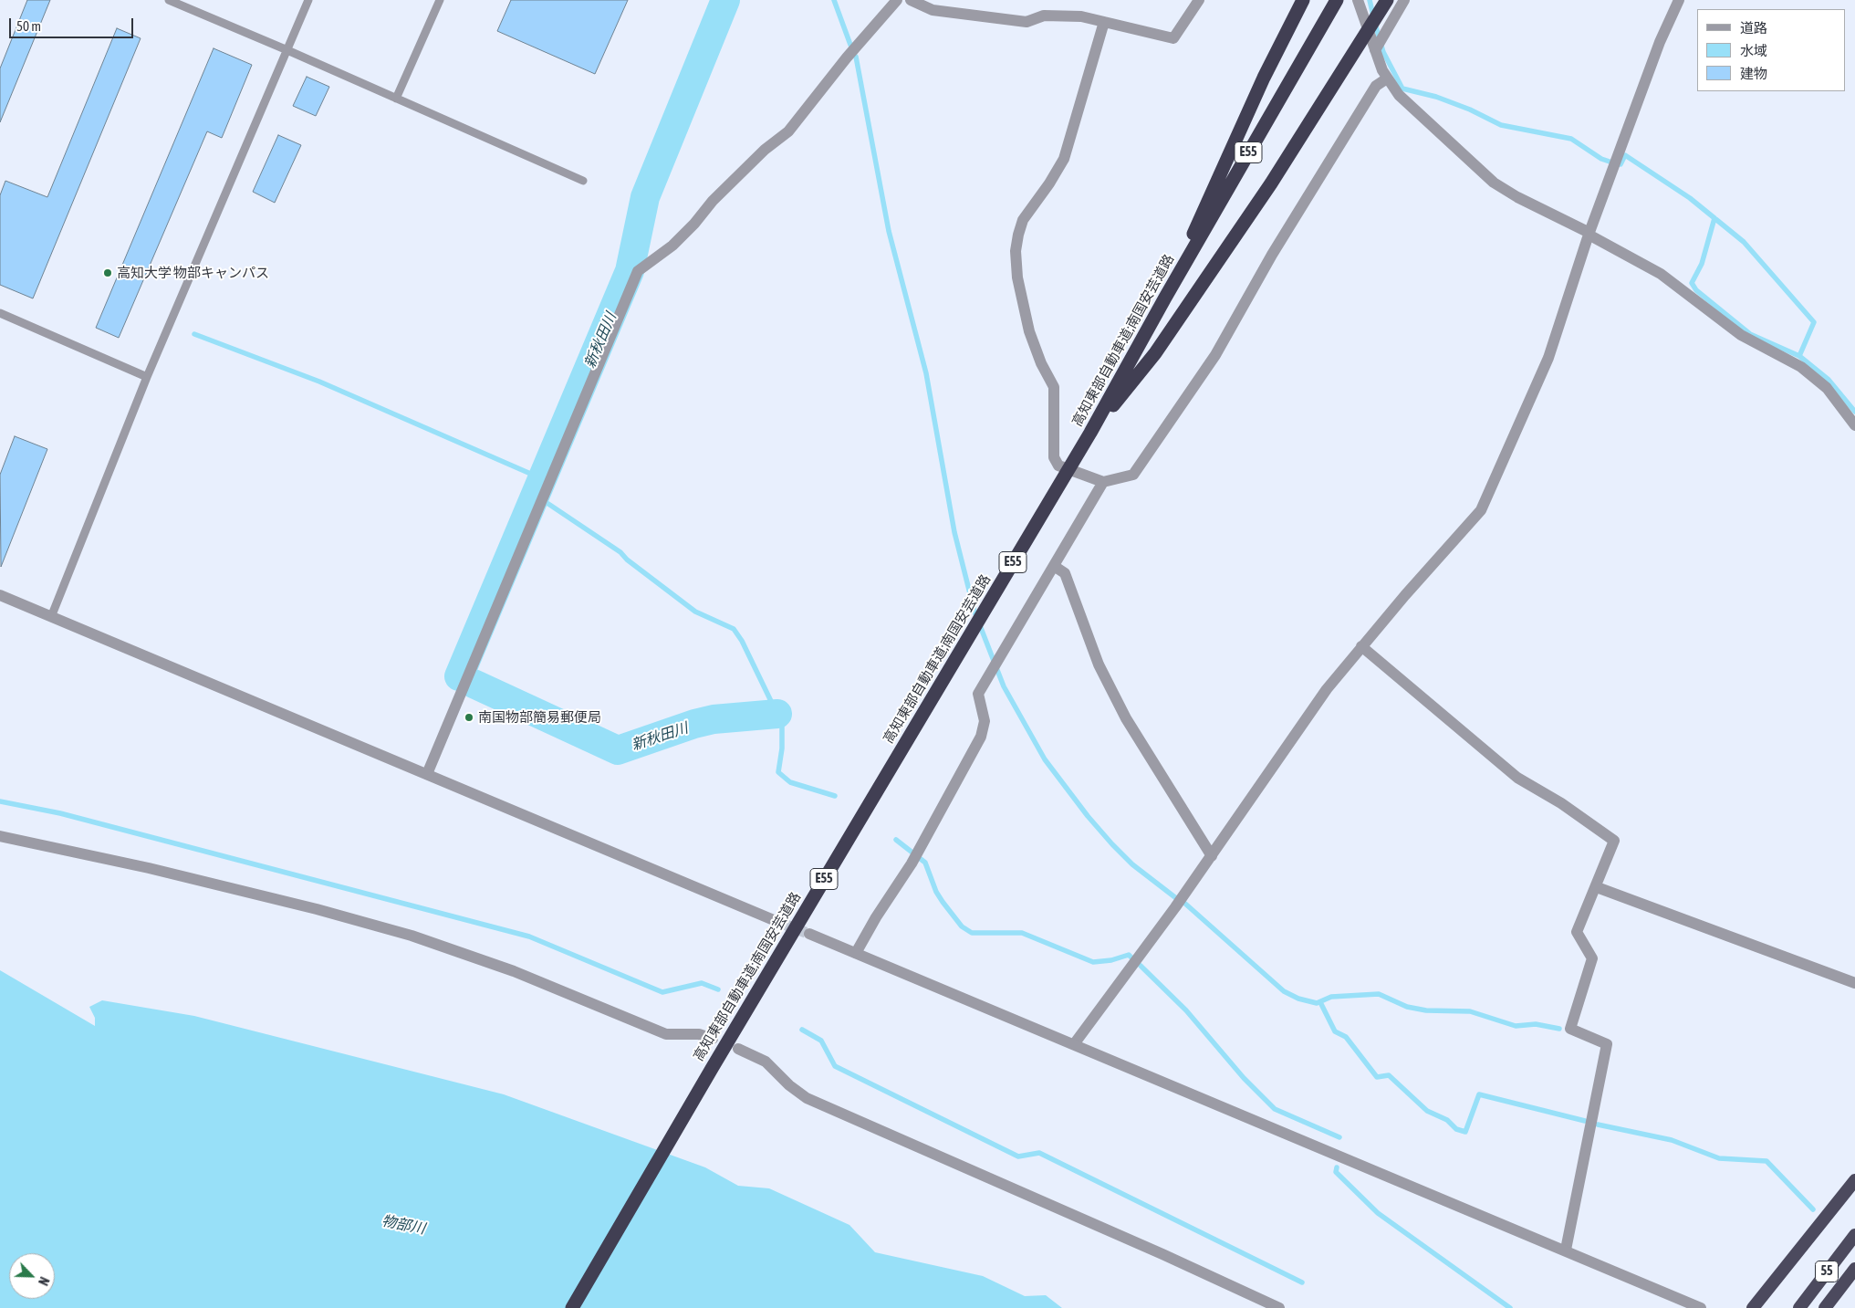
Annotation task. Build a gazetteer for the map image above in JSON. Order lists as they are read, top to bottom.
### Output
{
  "streets": {
    "highway": ["E55", "高知東部自動車道;南国安芸道路", "55"]
  },
  "water": ["新秋田川", "物部川"],
  "places": ["高知大学 物部キャンパス", "南国物部簡易郵便局"],
  "legend": ["道路", "水域", "建物"],
  "scale_bar": "50 m",
  "north": "bottom right"
}
